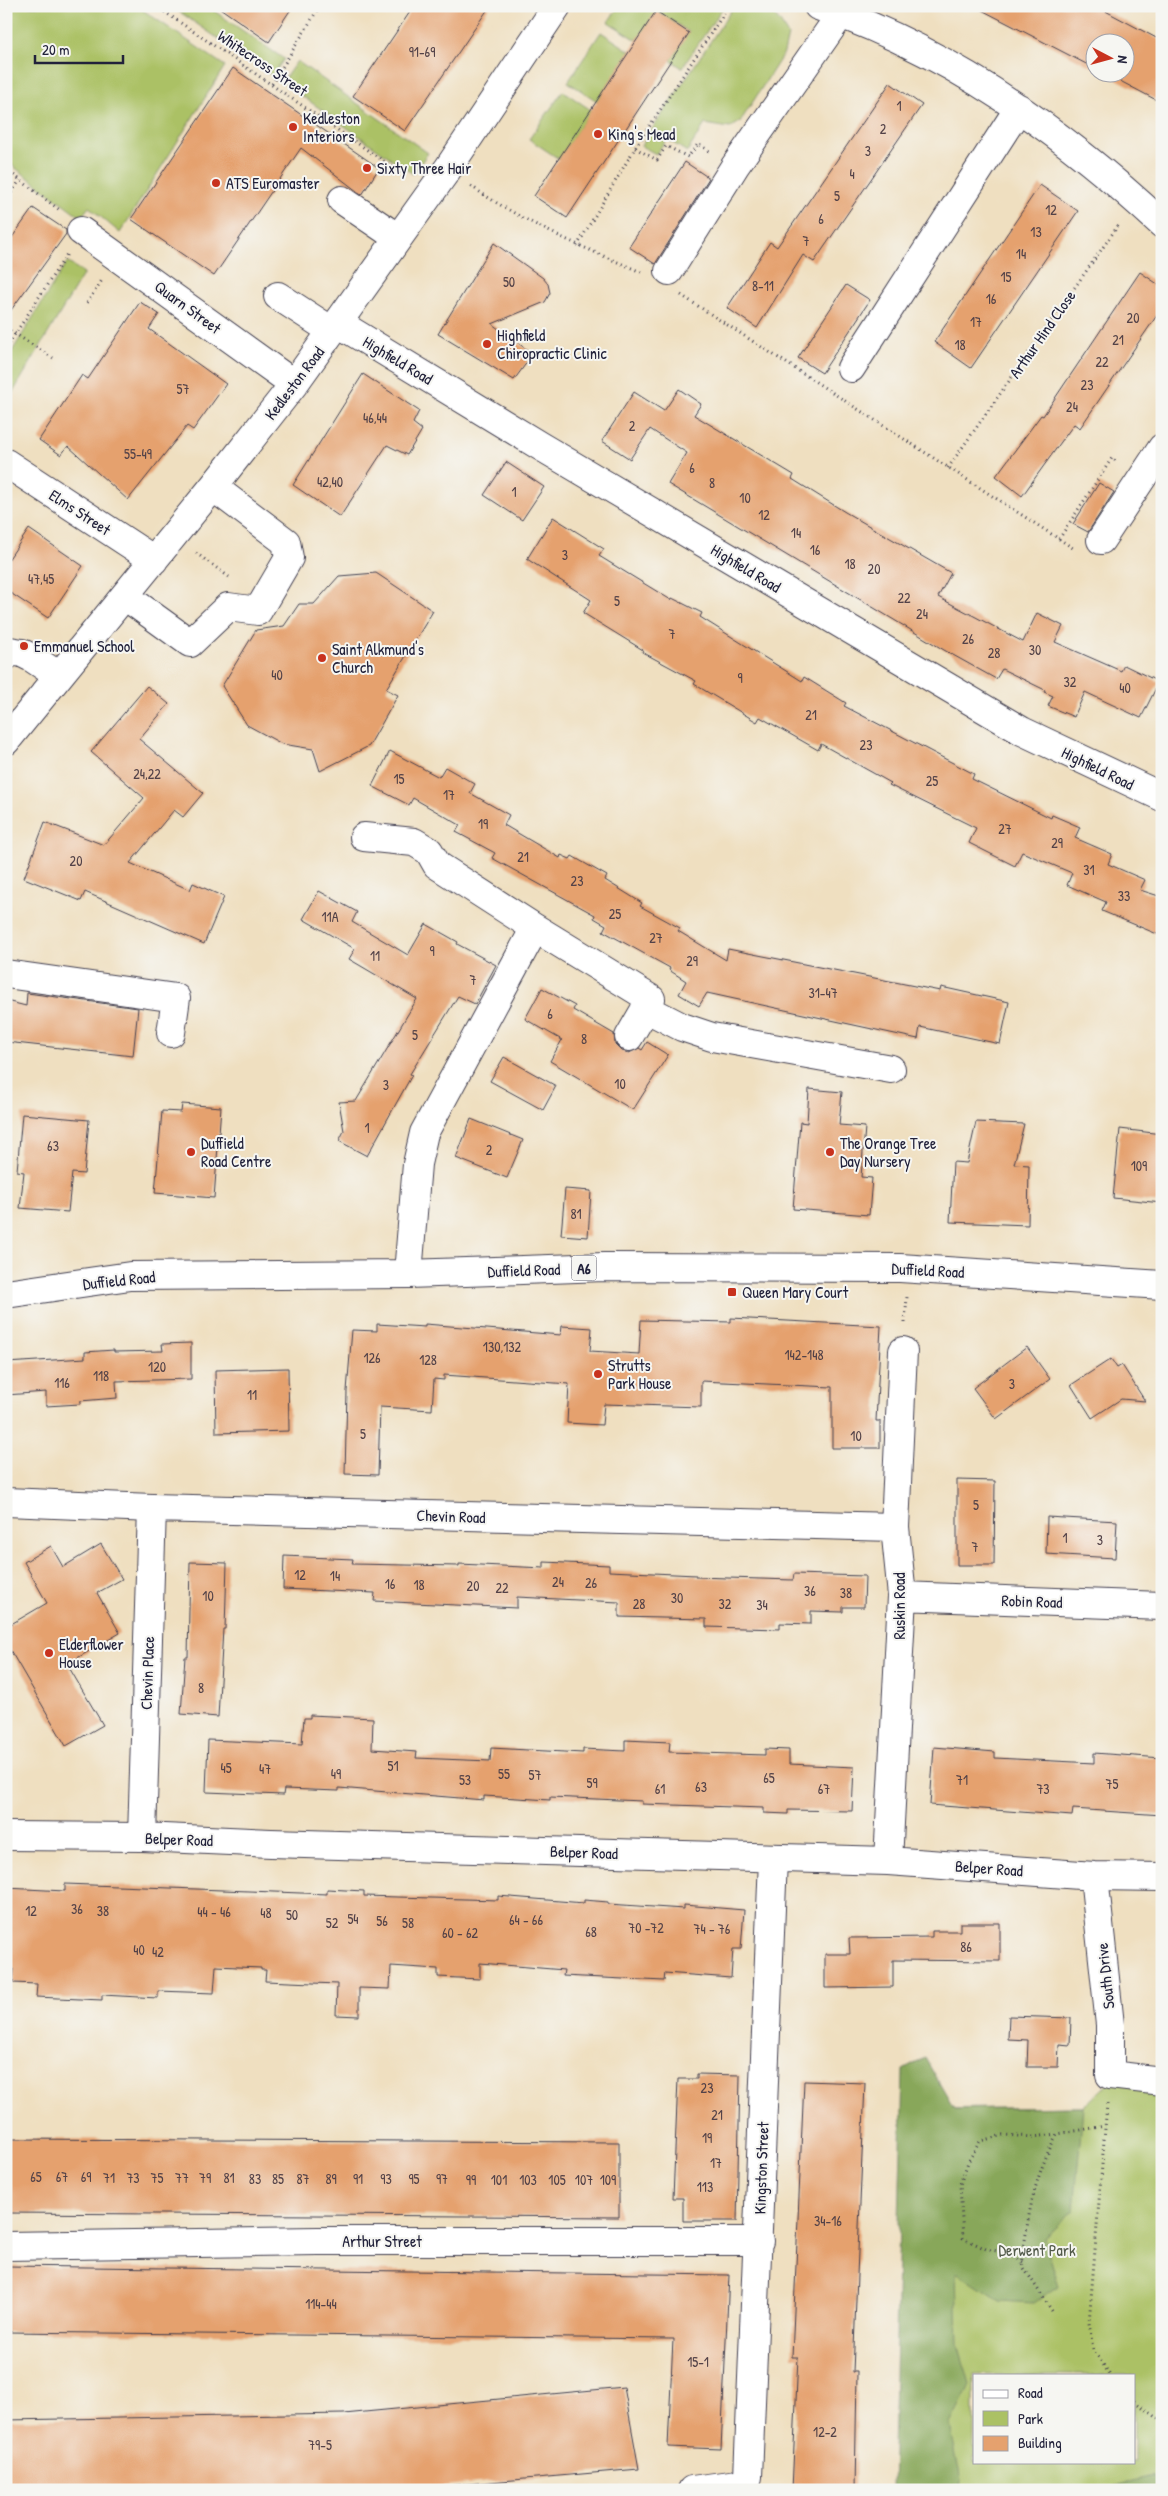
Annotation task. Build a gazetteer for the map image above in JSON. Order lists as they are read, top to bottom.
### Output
{
  "streets": {
    "street": [
      "Quarn Street",
      "Highfield Road",
      "Kedleston Road",
      "Elms Street",
      "A6",
      "Duffield Road",
      "Chevin Road",
      "Robin Road",
      "Ruskin Road",
      "Chevin Place",
      "Belper Road",
      "South Drive",
      "Kingston Street",
      "Arthur Street"
    ],
    "path": ["Whitecross Street", "Arthur Hind Close"]
  },
  "crossings": [
    ["Whitecross Street", "Kedleston Road"],
    ["Quarn Street", "Kedleston Road"],
    ["Highfield Road", "Kedleston Road"],
    ["Kedleston Road", "Elms Street"],
    ["Chevin Road", "Ruskin Road"],
    ["Chevin Road", "Chevin Place"],
    ["Robin Road", "Ruskin Road"],
    ["Ruskin Road", "Belper Road"],
    ["Chevin Place", "Belper Road"],
    ["Belper Road", "South Drive"],
    ["Belper Road", "Kingston Street"],
    ["Kingston Street", "Arthur Street"]
  ],
  "parks": ["Derwent Park"],
  "places": {
    "other": [
      "Kedleston Interiors",
      "King's Mead",
      "Sixty Three Hair",
      "ATS Euromaster",
      "Highfield Chiropractic Clinic",
      "Emmanuel School",
      "Saint Alkmund's Church",
      "Duffield Road Centre",
      "The Orange Tree Day Nursery",
      "Strutts Park House",
      "Elderflower House"
    ],
    "transit": ["Queen Mary Court"]
  },
  "house_numbers": [
    "91-69",
    "1",
    "2",
    "3",
    "4",
    "5",
    "12",
    "6",
    "13",
    "7",
    "14",
    "15",
    "50",
    "8-11",
    "16",
    "20",
    "17",
    "21",
    "18",
    "22",
    "23",
    "57",
    "24",
    "46,44",
    "2",
    "55-49",
    "6",
    "42,40",
    "8",
    "1",
    "10",
    "12",
    "14",
    "16",
    "3",
    "18",
    "20",
    "47,45",
    "22",
    "5",
    "24",
    "7",
    "26",
    "30",
    "28",
    "40",
    "9",
    "32",
    "40",
    "21",
    "23",
    "24,22",
    "15",
    "25",
    "17",
    "19",
    "27",
    "29",
    "21",
    "20",
    "31",
    "23",
    "33",
    "25",
    "11A",
    "27",
    "9",
    "11",
    "29",
    "7",
    "31-47",
    "6",
    "5",
    "8",
    "10",
    "3",
    "1",
    "63",
    "2",
    "109",
    "81",
    "130,132",
    "142-148",
    "126",
    "128",
    "120",
    "118",
    "116",
    "3",
    "11",
    "5",
    "10",
    "5",
    "1",
    "3",
    "7",
    "12",
    "14",
    "24",
    "26",
    "16",
    "18",
    "20",
    "22",
    "36",
    "38",
    "10",
    "30",
    "28",
    "32",
    "34",
    "8",
    "51",
    "45",
    "47",
    "49",
    "55",
    "57",
    "65",
    "53",
    "71",
    "59",
    "75",
    "63",
    "61",
    "67",
    "73",
    "36",
    "12",
    "38",
    "44 - 46",
    "48",
    "50",
    "54",
    "64 - 66",
    "56",
    "52",
    "58",
    "70 -72",
    "74 - 76",
    "68",
    "60 - 62",
    "86",
    "40",
    "42",
    "23",
    "21",
    "19",
    "17",
    "65",
    "67",
    "69",
    "71",
    "73",
    "75",
    "77",
    "79",
    "81",
    "83",
    "85",
    "87",
    "89",
    "91",
    "93",
    "95",
    "97",
    "99",
    "101",
    "103",
    "105",
    "107",
    "109",
    "113",
    "34-16",
    "114-44",
    "15-1",
    "12-2",
    "79-5"
  ],
  "legend": ["Road", "Park", "Building"],
  "scale_bar": "20 m",
  "north": "right"
}
